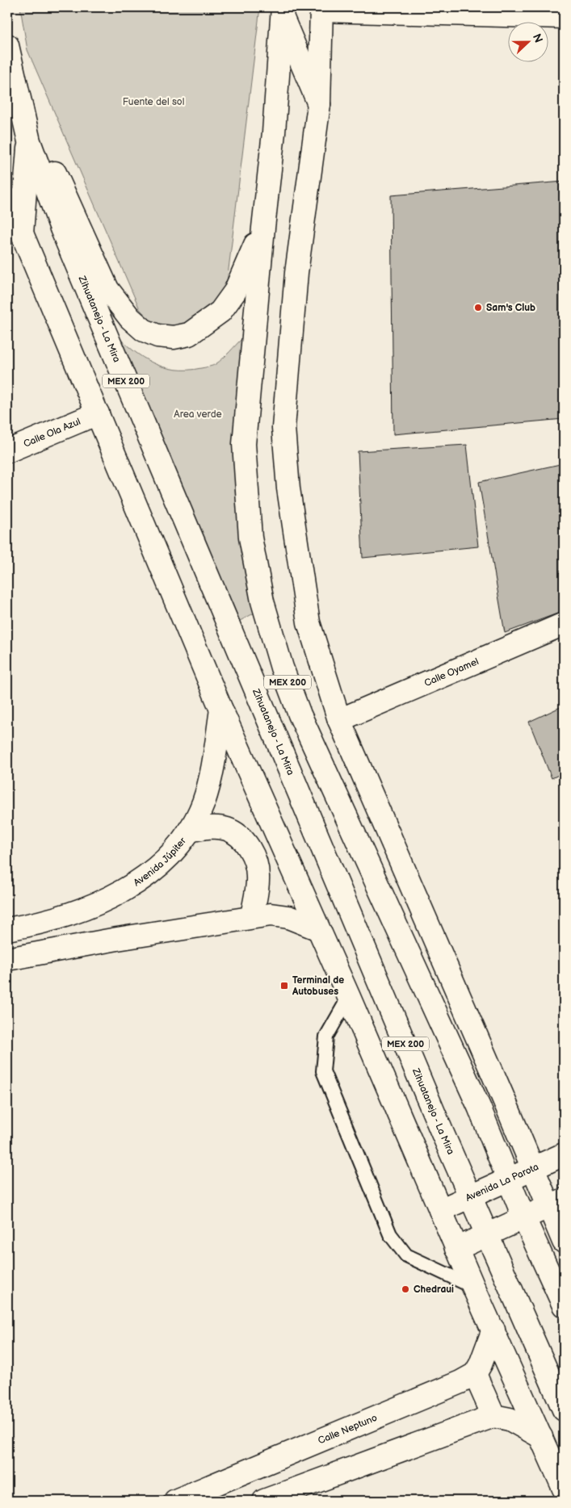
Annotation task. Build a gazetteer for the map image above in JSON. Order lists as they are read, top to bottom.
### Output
{
  "streets": {
    "main road": [
      "Zihuatanejo - La Mira",
      "MEX 200",
      "Calle Ola Azul",
      "Calle Oyamel",
      "Avenida Júpiter",
      "Avenida La Parota",
      "Calle Neptuno"
    ]
  },
  "crossings": [
    ["Zihuatanejo - La Mira", "Avenida La Parota"],
    ["MEX 200", "Avenida La Parota"]
  ],
  "parks": ["Fuente del sol", "Area verde"],
  "places": {
    "other": ["Sam's Club", "Chedraui"],
    "transit": ["Terminal de Autobuses"]
  },
  "north": "right"
}
